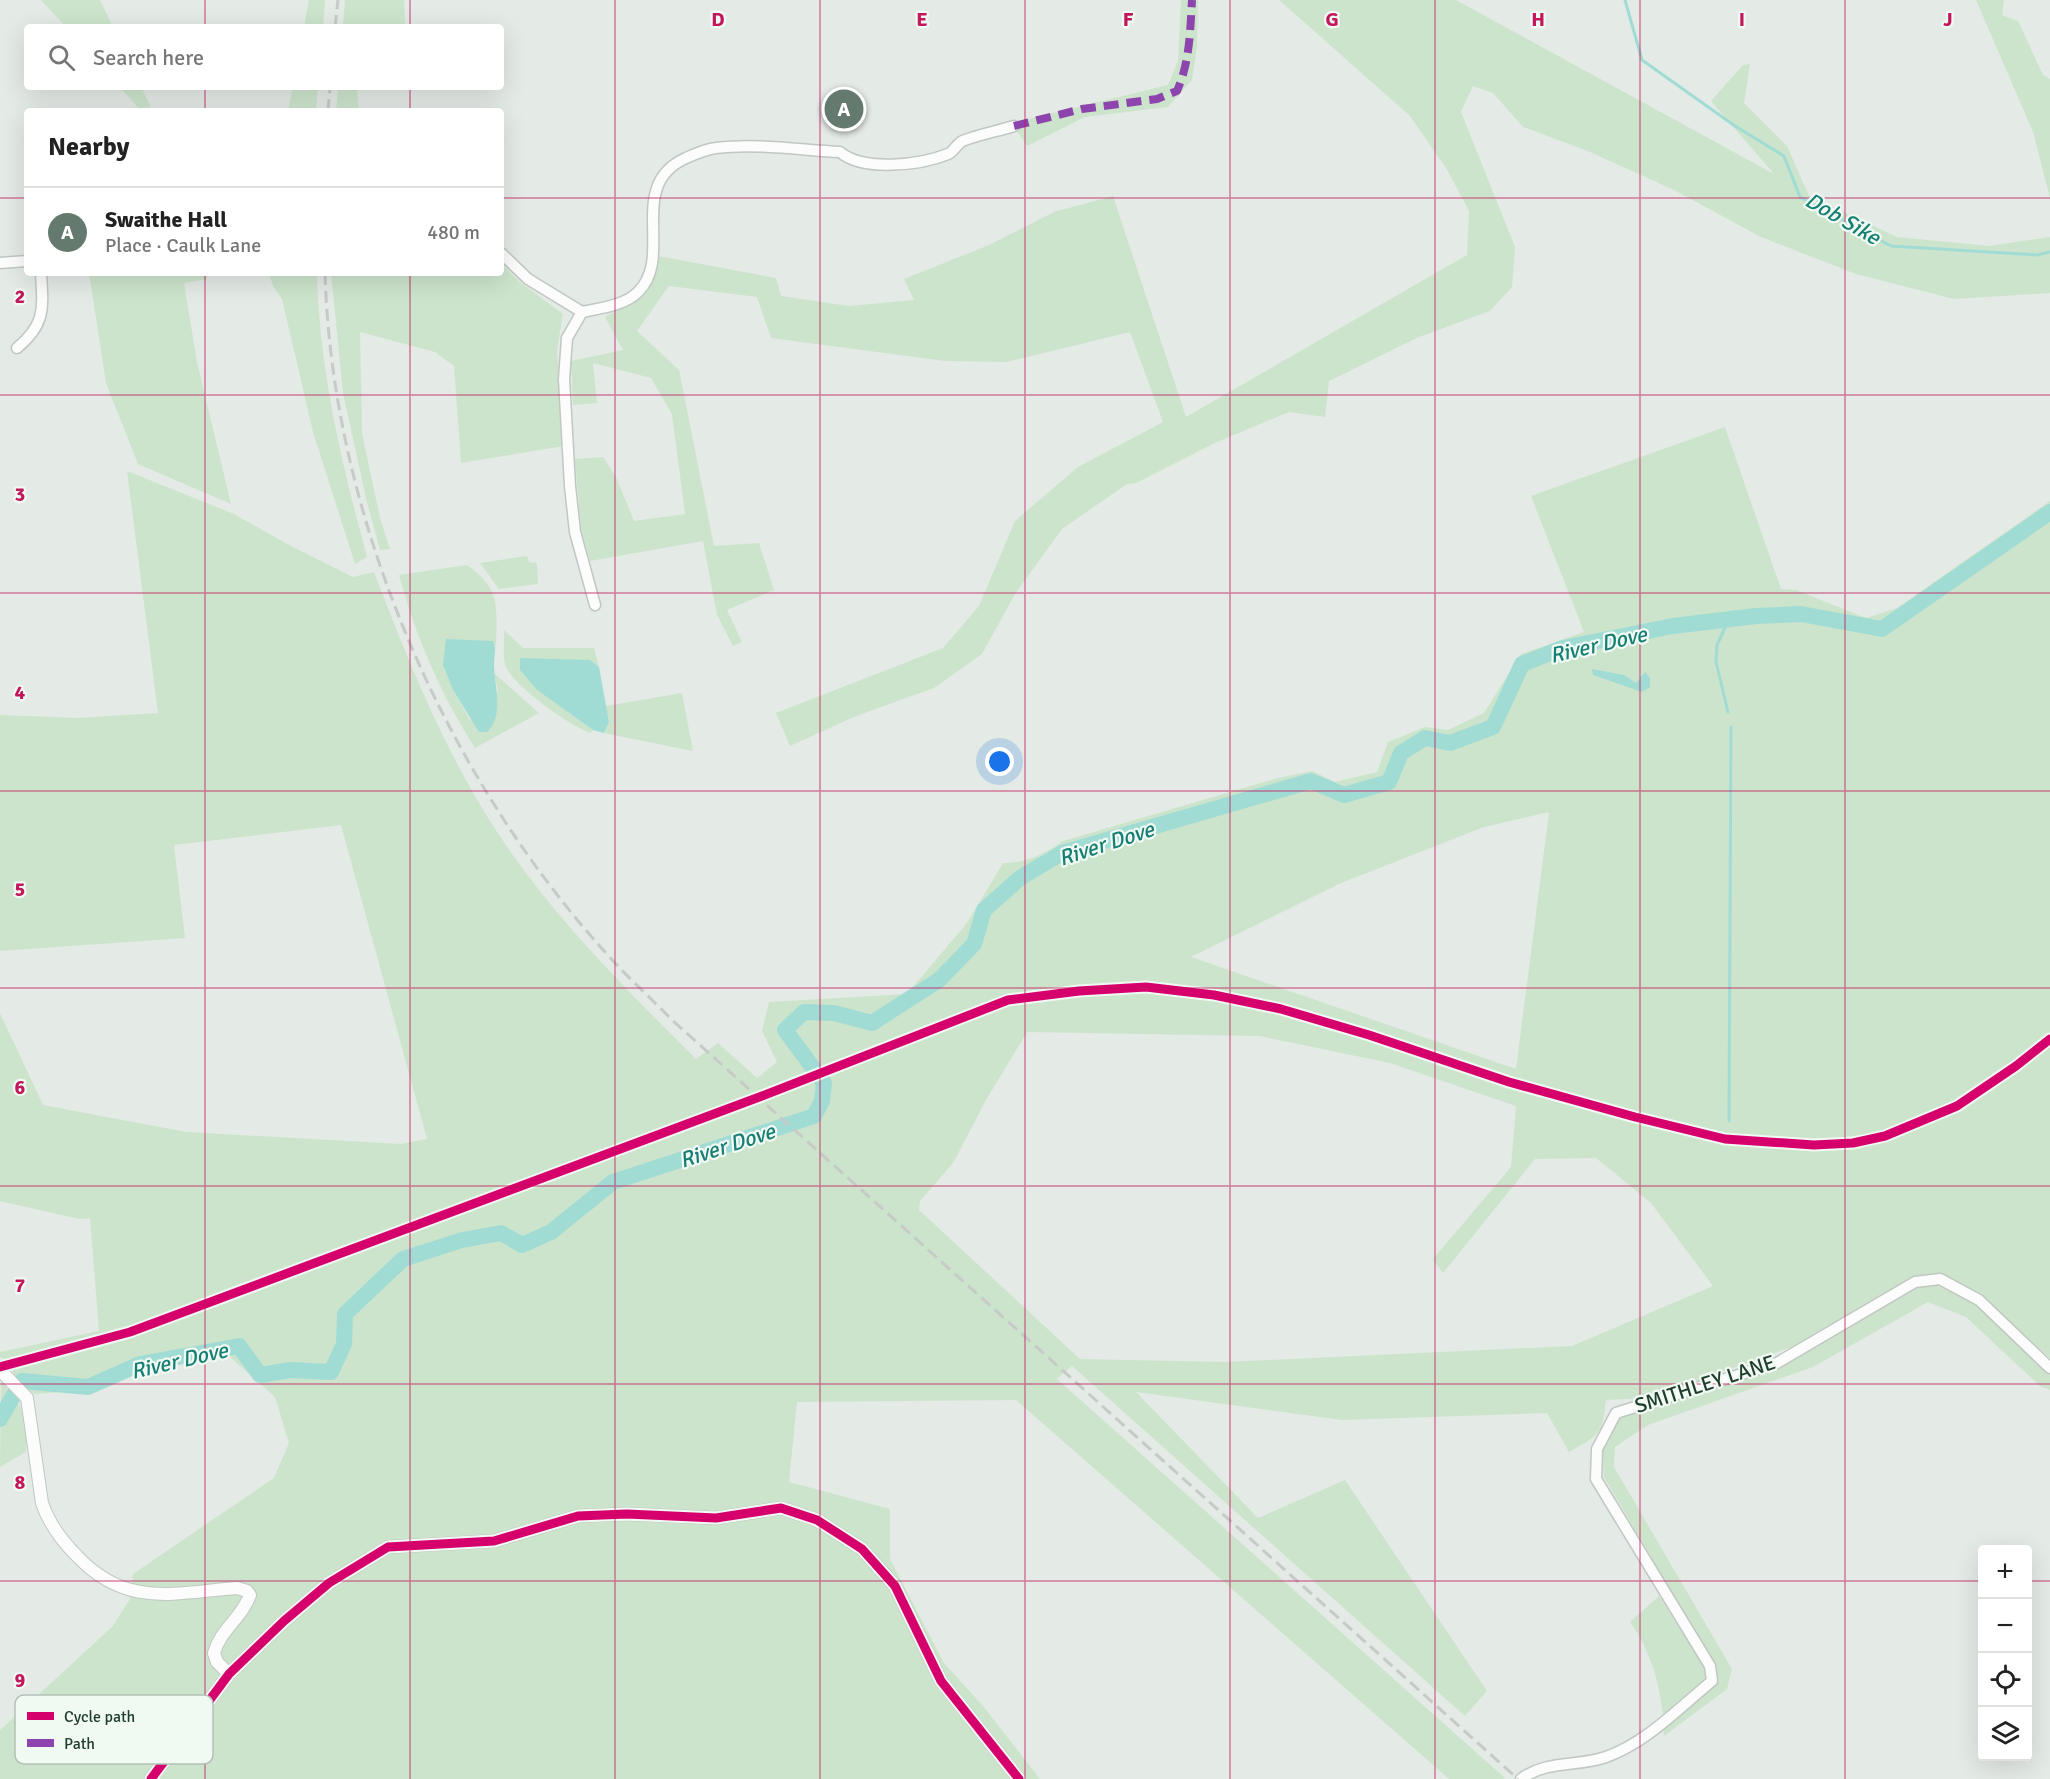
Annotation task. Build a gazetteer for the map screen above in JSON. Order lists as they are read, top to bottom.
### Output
{
  "streets": {
    "street": ["SMITHLEY LANE"]
  },
  "water": ["Dob Sike", "River Dove"],
  "legend": ["Cycle path", "Path"],
  "page": {
    "search": "Search here",
    "pins": "A",
    "heading": "Nearby",
    "list": [
      {
        "mark": "A",
        "name": "Swaithe Hall",
        "note": "Place · Caulk Lane",
        "value": "480 m"
      }
    ],
    "map_buttons": ["+", "−"]
  },
  "grid": {
    "columns": [
      "D",
      "E",
      "F",
      "G",
      "H",
      "I",
      "J"
    ],
    "rows": [
      "2",
      "3",
      "4",
      "5",
      "6",
      "7",
      "8",
      "9"
    ]
  }
}
